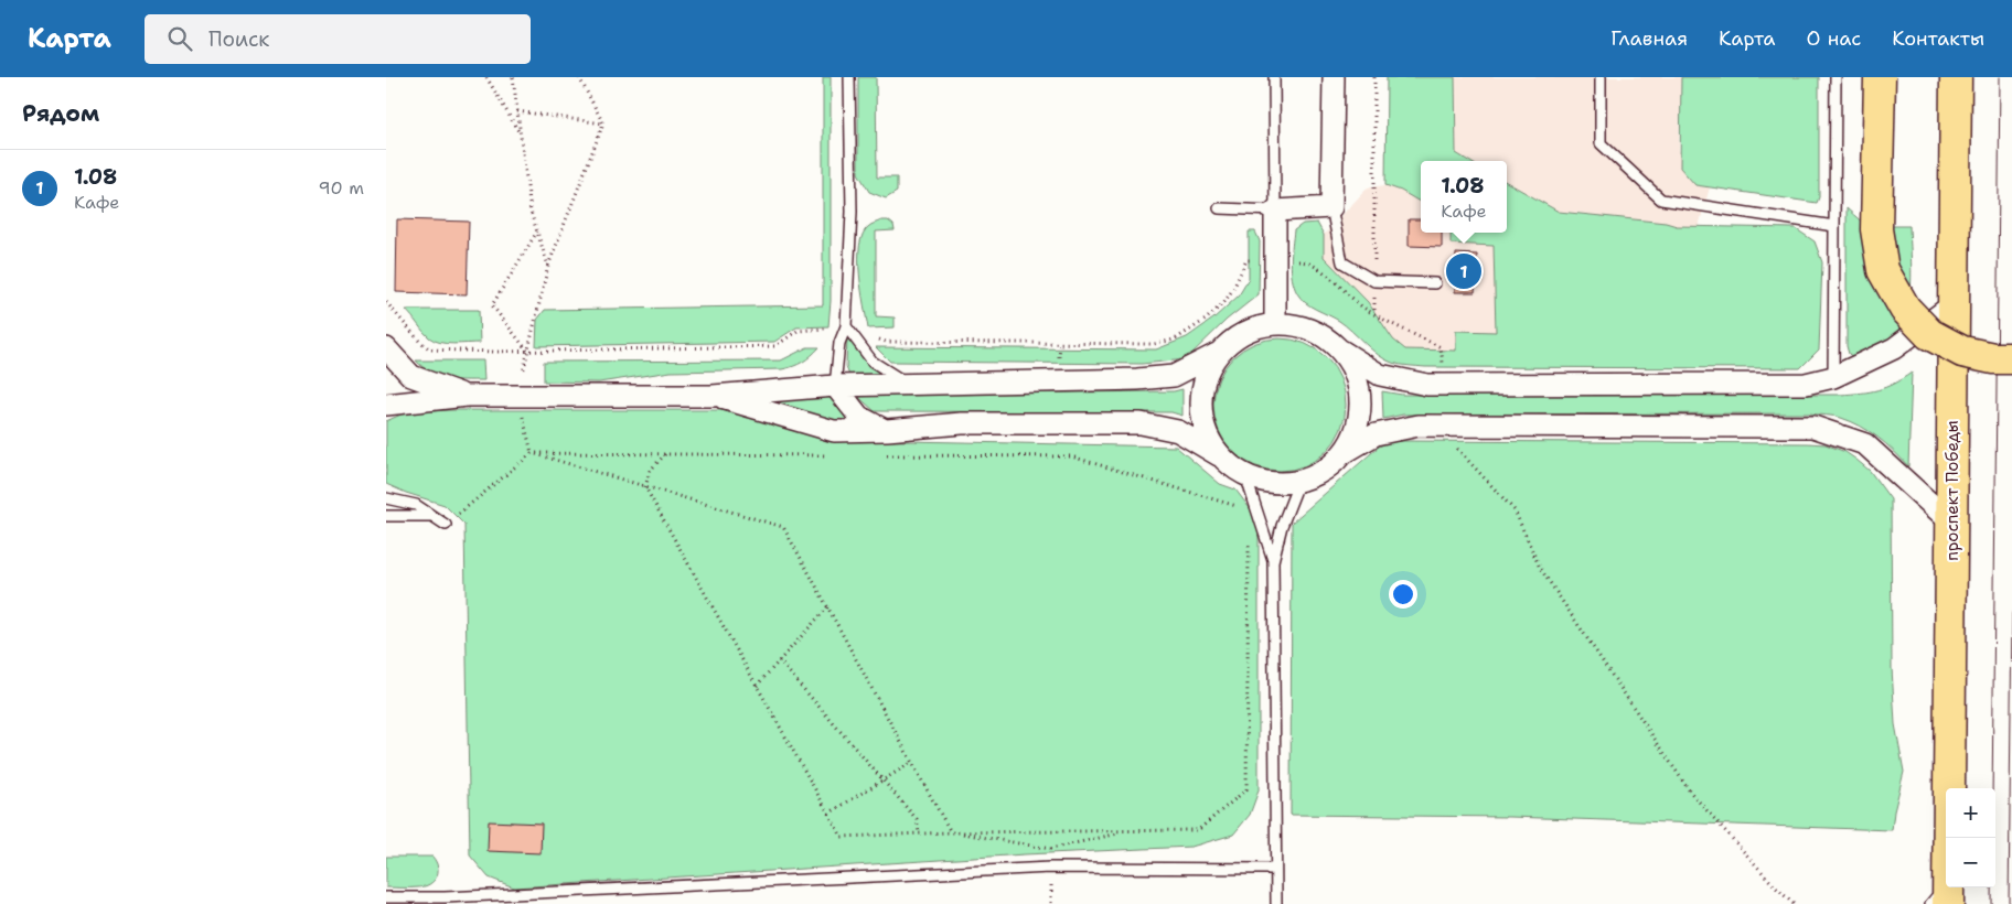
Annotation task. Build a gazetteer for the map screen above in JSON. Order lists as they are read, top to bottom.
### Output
{
  "streets": {
    "main road": ["проспект Победы"]
  },
  "page": {
    "header": "Карта",
    "search": "Поиск",
    "nav": [
      "Главная",
      "Карта",
      "О нас",
      "Контакты"
    ],
    "heading": "Рядом",
    "list": [
      {
        "mark": "1",
        "name": "1.08",
        "note": "Кафе",
        "value": "90 m"
      }
    ],
    "popup": ["1.08", "Кафе"],
    "pins": "1",
    "map_buttons": ["+", "−"]
  }
}
